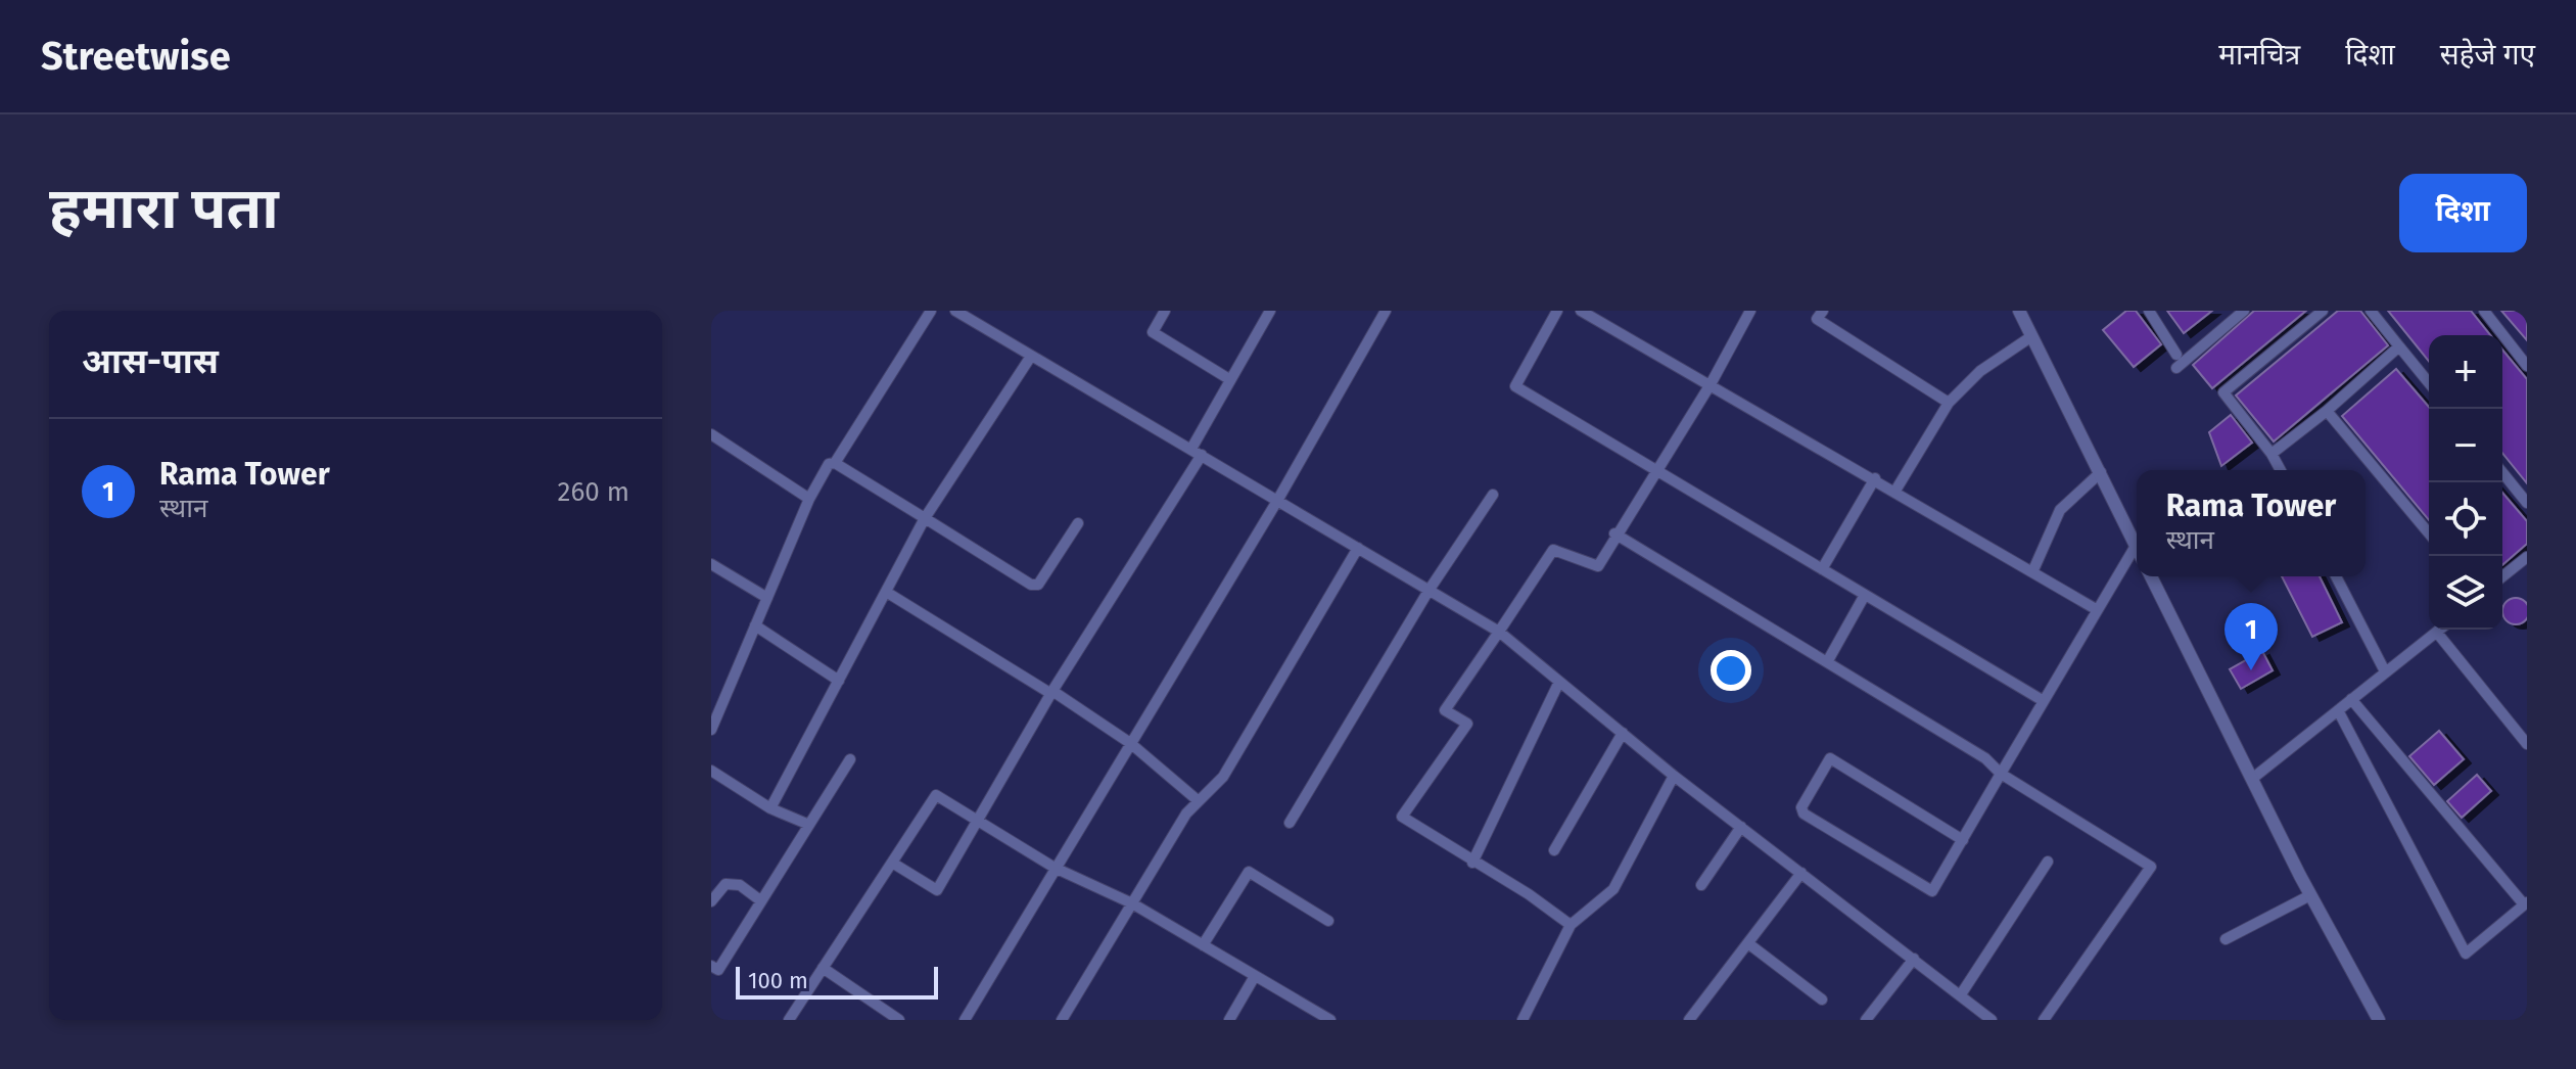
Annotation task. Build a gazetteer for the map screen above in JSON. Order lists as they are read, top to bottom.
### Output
{
  "scale_bar": "100 m",
  "page": {
    "header": "Streetwise",
    "nav": ["मानचित्र", "दिशा", "सहेजे गए"],
    "buttons": "दिशा",
    "title": "हमारा पता",
    "heading": "आस-पास",
    "map_buttons": ["+", "−"],
    "list": [
      {
        "mark": "1",
        "name": "Rama Tower",
        "note": "स्थान",
        "value": "260 m"
      }
    ],
    "popup": ["Rama Tower", "स्थान"],
    "pins": "1",
    "scale": "100 m"
  }
}
